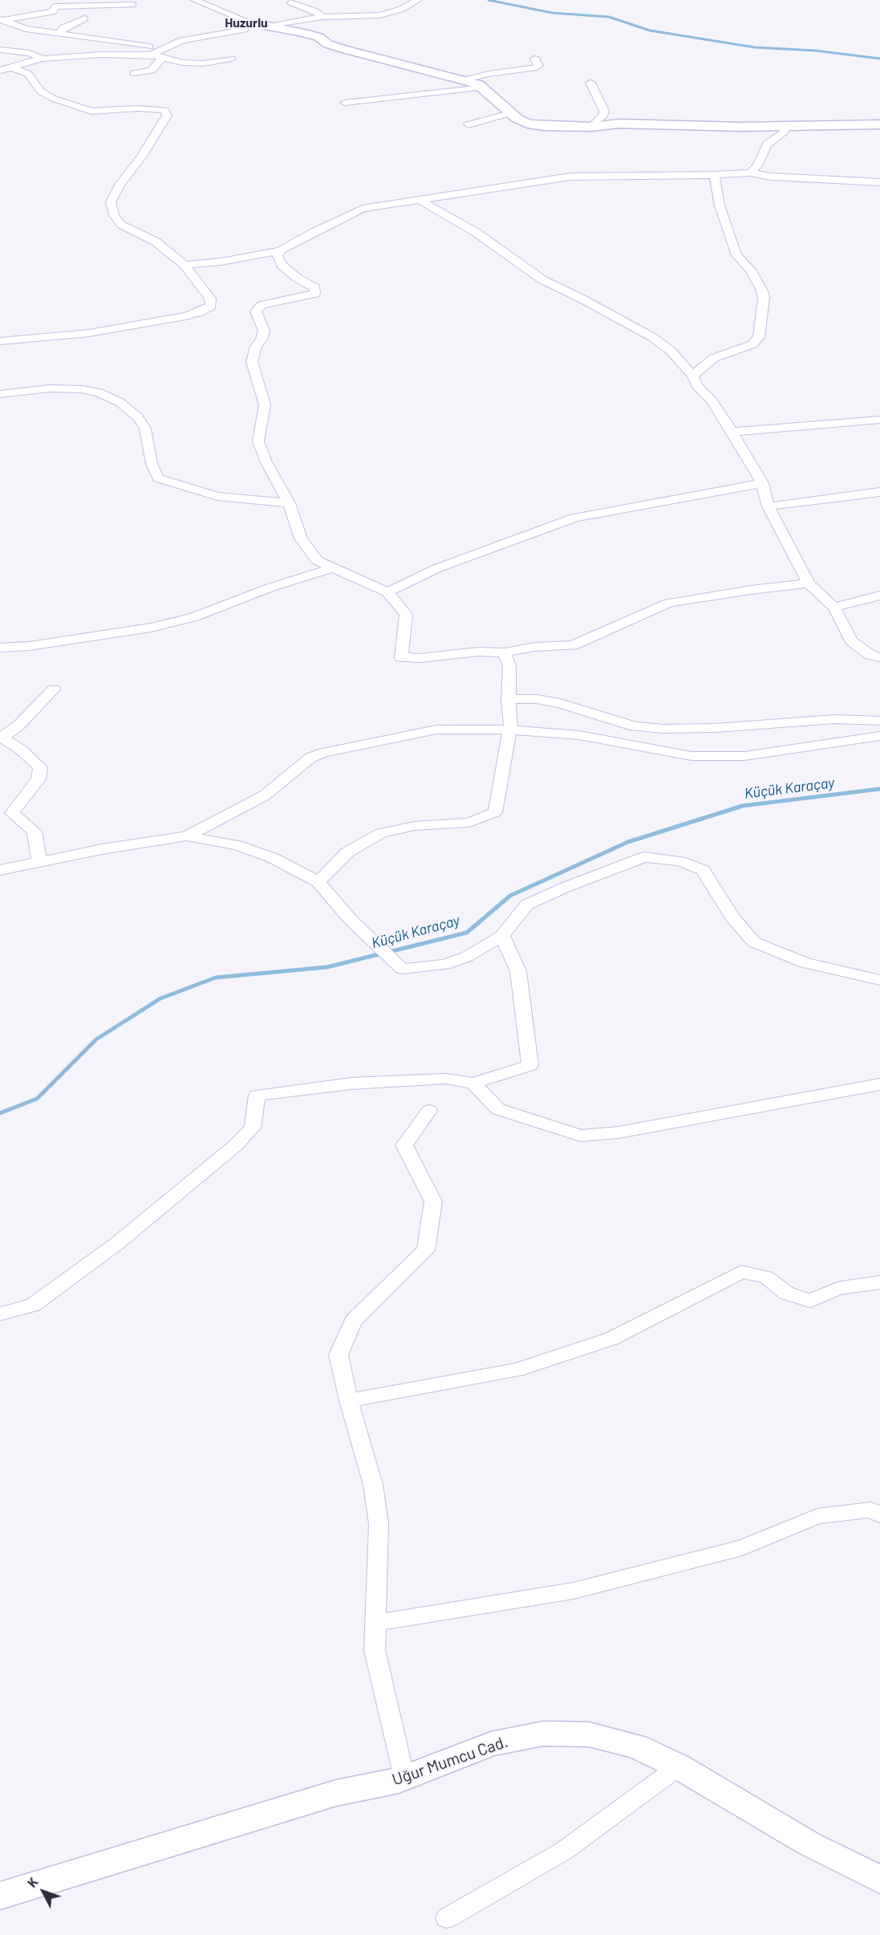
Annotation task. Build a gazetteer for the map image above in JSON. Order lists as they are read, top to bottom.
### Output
{
  "streets": {
    "street": ["Uğur Mumcu Cad."]
  },
  "districts": ["Huzurlu"],
  "water": ["Küçük Karaçay"],
  "north": "top left"
}
